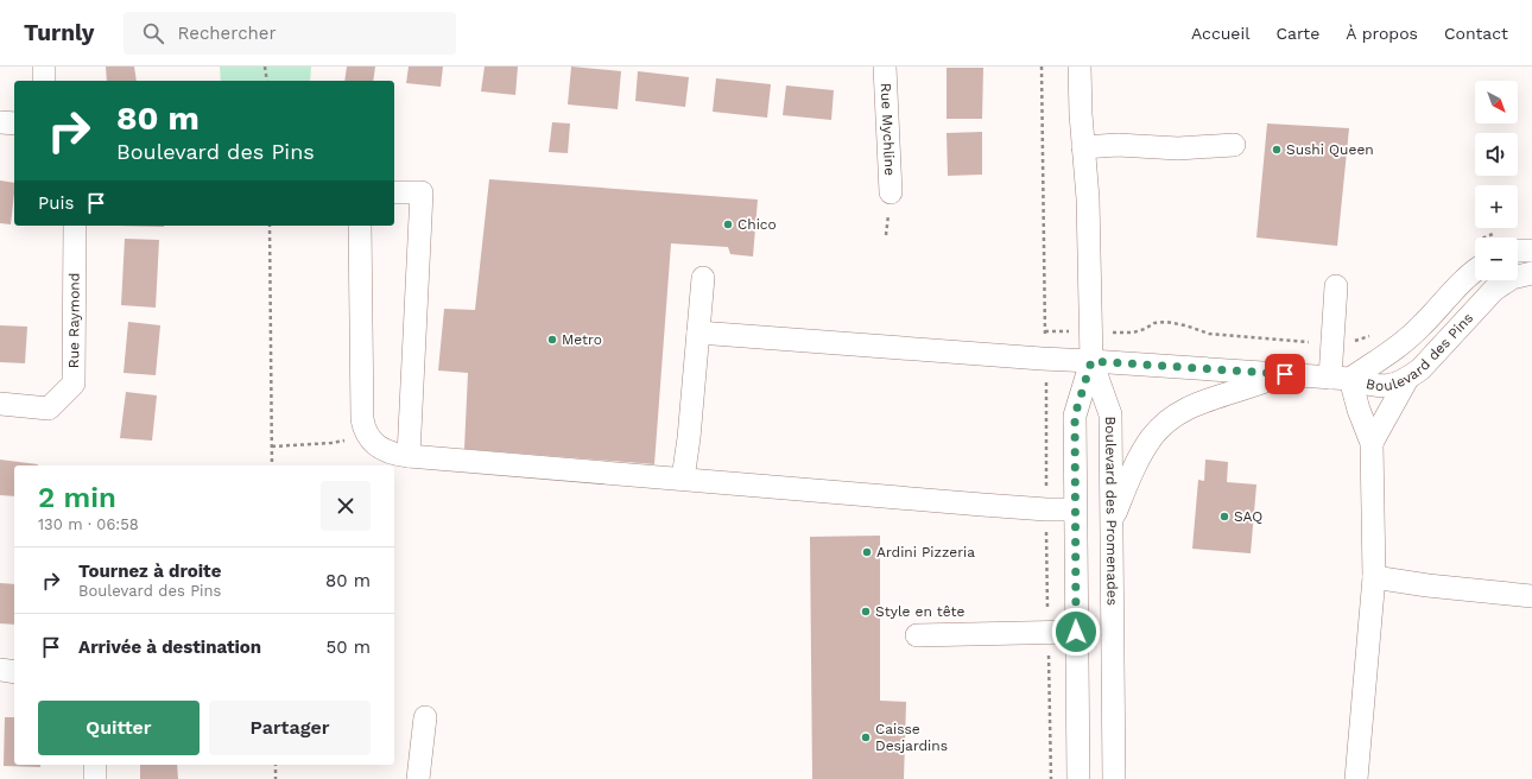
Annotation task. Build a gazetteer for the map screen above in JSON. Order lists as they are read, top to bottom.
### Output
{
  "streets": {
    "street": [
      "Rue Mychline",
      "Rue Raymond",
      "Boulevard des Pins",
      "Boulevard des Promenades"
    ]
  },
  "crossings": [
    ["Boulevard des Pins", "Boulevard des Promenades"]
  ],
  "places": [
    "Sushi Queen",
    "Chico",
    "Metro",
    "SAQ",
    "Ardini Pizzeria",
    "Style en tête",
    "Caisse Desjardins"
  ],
  "north": "bottom right",
  "page": {
    "header": "Turnly",
    "search": "Rechercher",
    "nav": [
      "Accueil",
      "Carte",
      "À propos",
      "Contact"
    ],
    "map_buttons": ["+", "−"],
    "turn": ["80 m", "Boulevard des Pins"],
    "then": "Puis",
    "heading": ["2 min", "130 m · 06:58"],
    "list": [
      {
        "name": "Tournez à droite",
        "note": "Boulevard des Pins",
        "value": "80 m"
      },
      {
        "name": "Arrivée à destination",
        "value": "50 m"
      }
    ],
    "buttons": ["Quitter", "Partager"]
  }
}
